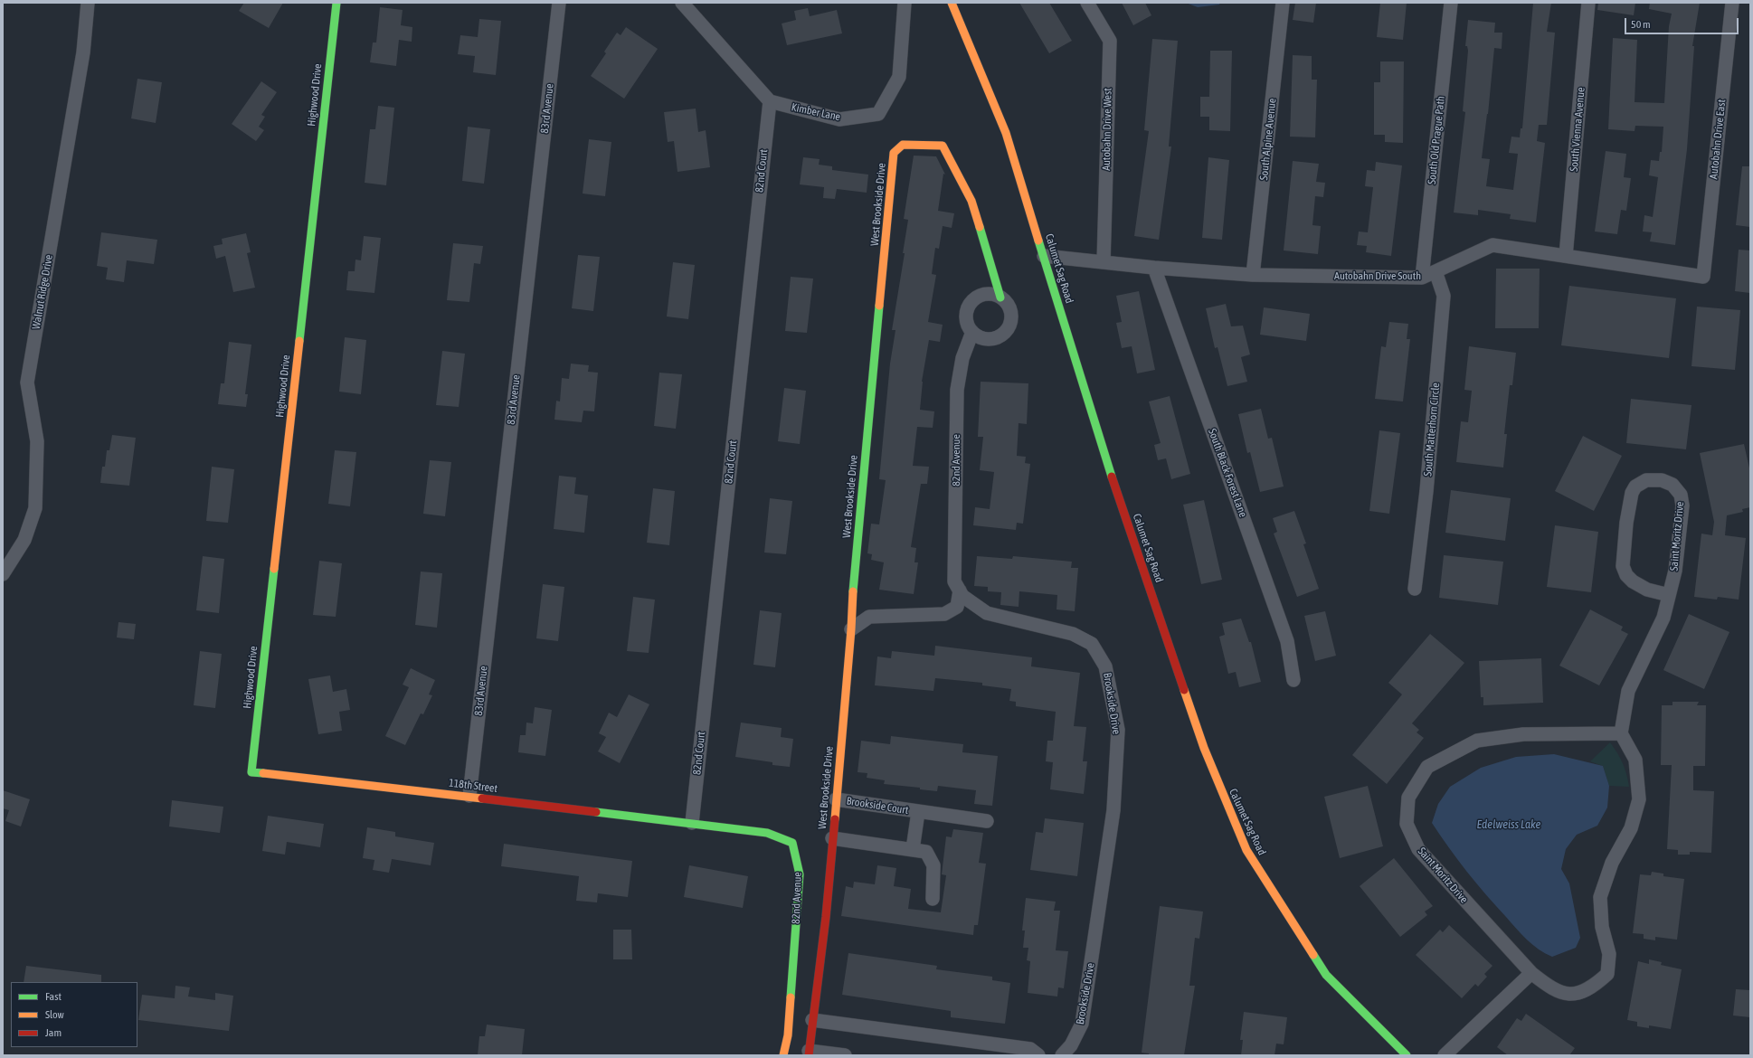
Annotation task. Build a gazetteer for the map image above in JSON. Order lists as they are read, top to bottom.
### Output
{
  "streets": {
    "street": [
      "Highwood Drive",
      "83rd Avenue",
      "Kimber Lane",
      "Autobahn Drive West",
      "South Vienna Avenue",
      "South Alpine Avenue",
      "Autobahn Drive East",
      "South Old Prague Path",
      "82nd Court",
      "West Brookside Drive",
      "Calumet Sag Road",
      "Autobahn Drive South",
      "Walnut Ridge Drive",
      "South Matterhorn Circle",
      "82nd Avenue",
      "South Black Forest Lane",
      "Saint Moritz Drive",
      "Brookside Drive",
      "118th Street",
      "Brookside Court"
    ]
  },
  "crossings": [
    ["Highwood Drive", "118th Street"],
    ["83rd Avenue", "118th Street"],
    ["Kimber Lane", "82nd Court"],
    ["Autobahn Drive West", "Autobahn Drive South"],
    ["South Vienna Avenue", "Autobahn Drive South"],
    ["South Alpine Avenue", "Autobahn Drive South"],
    ["Autobahn Drive East", "Autobahn Drive South"],
    ["South Old Prague Path", "Autobahn Drive South"],
    ["82nd Court", "82nd Avenue"],
    ["82nd Court", "118th Street"],
    ["West Brookside Drive", "82nd Avenue"],
    ["West Brookside Drive", "Brookside Court"],
    ["Calumet Sag Road", "Autobahn Drive South"],
    ["Autobahn Drive South", "South Matterhorn Circle"],
    ["Autobahn Drive South", "South Black Forest Lane"],
    ["82nd Avenue", "Brookside Drive"],
    ["82nd Avenue", "118th Street"]
  ],
  "water": ["Edelweiss Lake"],
  "legend": ["Fast", "Slow", "Jam"],
  "scale_bar": "50 m"
}
